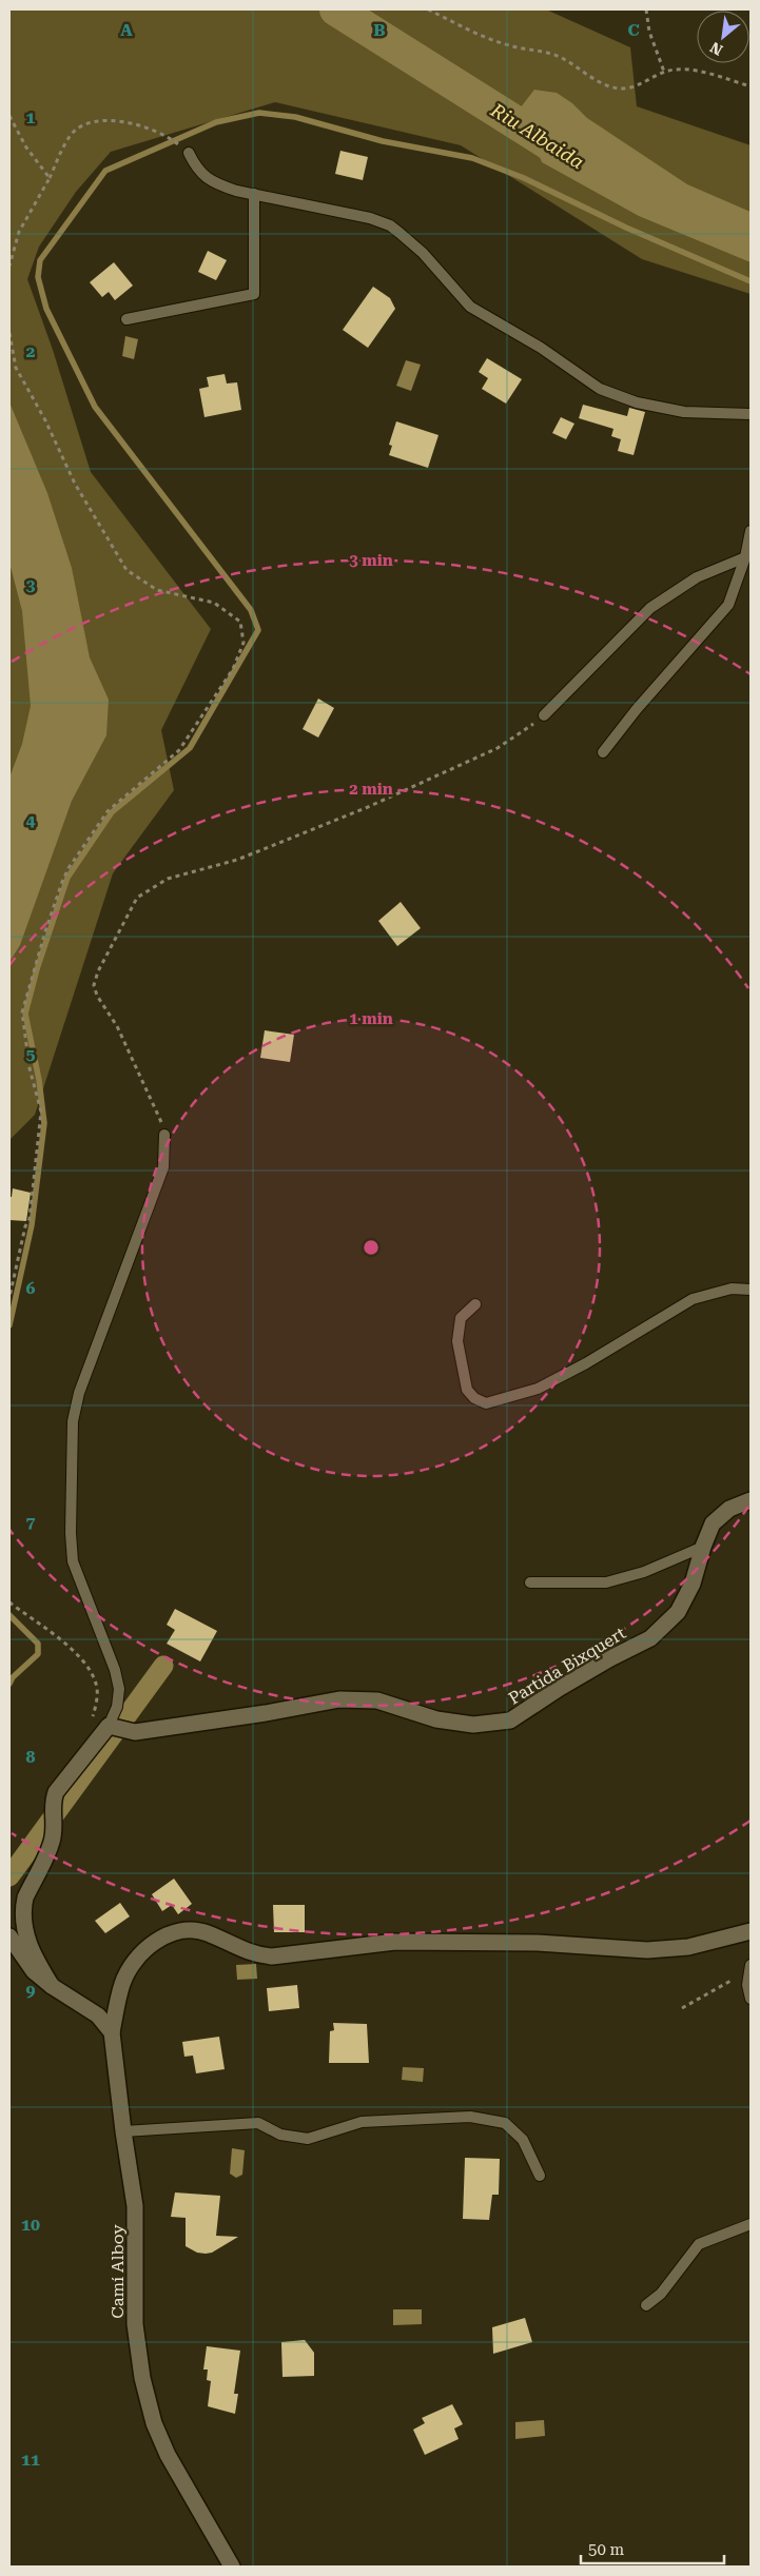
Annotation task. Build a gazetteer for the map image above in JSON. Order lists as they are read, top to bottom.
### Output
{
  "streets": {
    "street": ["Partida Bixquert", "Camí Alboy"]
  },
  "water": ["Riu Albaida"],
  "scale_bar": "50 m",
  "north": "bottom left",
  "grid": {
    "columns": ["A", "B", "C"],
    "rows": [
      "1",
      "2",
      "3",
      "4",
      "5",
      "6",
      "7",
      "8",
      "9",
      "10",
      "11"
    ]
  },
  "rings": ["3 min", "2 min", "1 min"]
}
